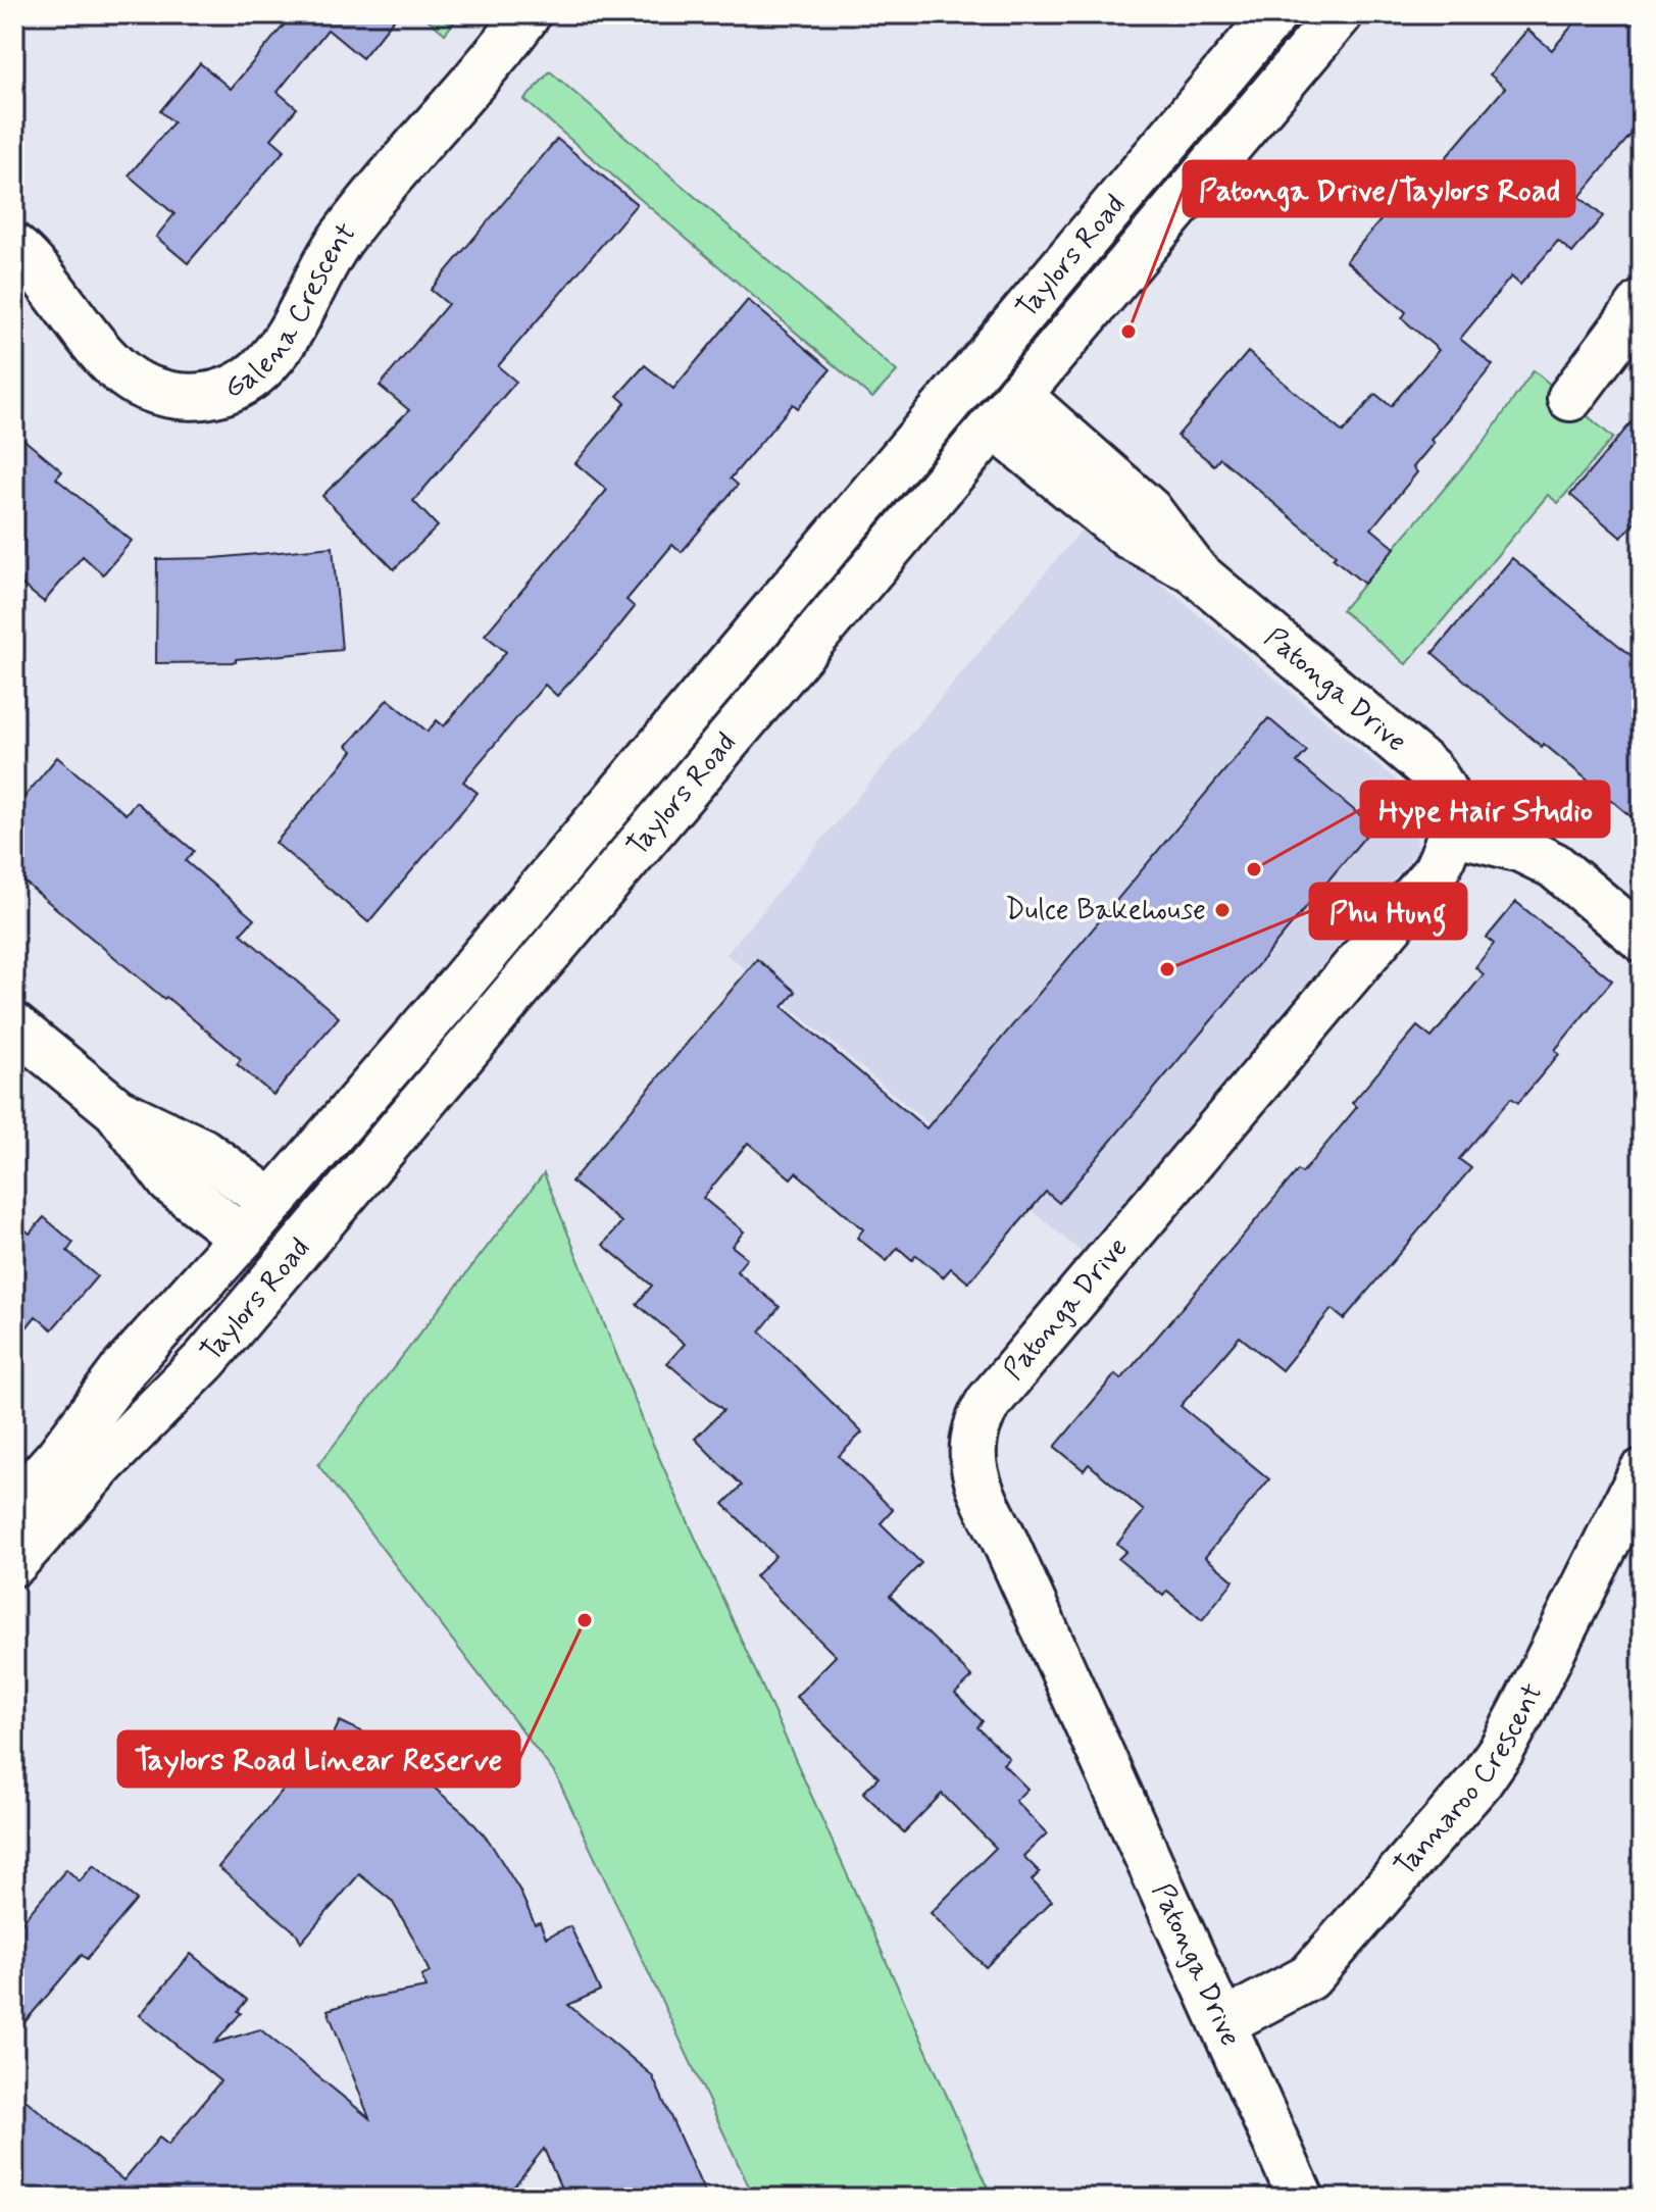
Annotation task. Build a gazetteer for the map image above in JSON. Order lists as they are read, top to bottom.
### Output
{
  "streets": {
    "street": [
      "Taylors Road",
      "Galena Crescent",
      "Patonga Drive",
      "Tannaroo Crescent"
    ]
  },
  "crossings": [
    ["Taylors Road", "Patonga Drive"],
    ["Patonga Drive", "Tannaroo Crescent"]
  ],
  "places": [
    "Patonga Drive/Taylors Road",
    "Hype Hair Studio",
    "Dulce Bakehouse",
    "Phu Hung",
    "Taylors Road Linear Reserve"
  ]
}
